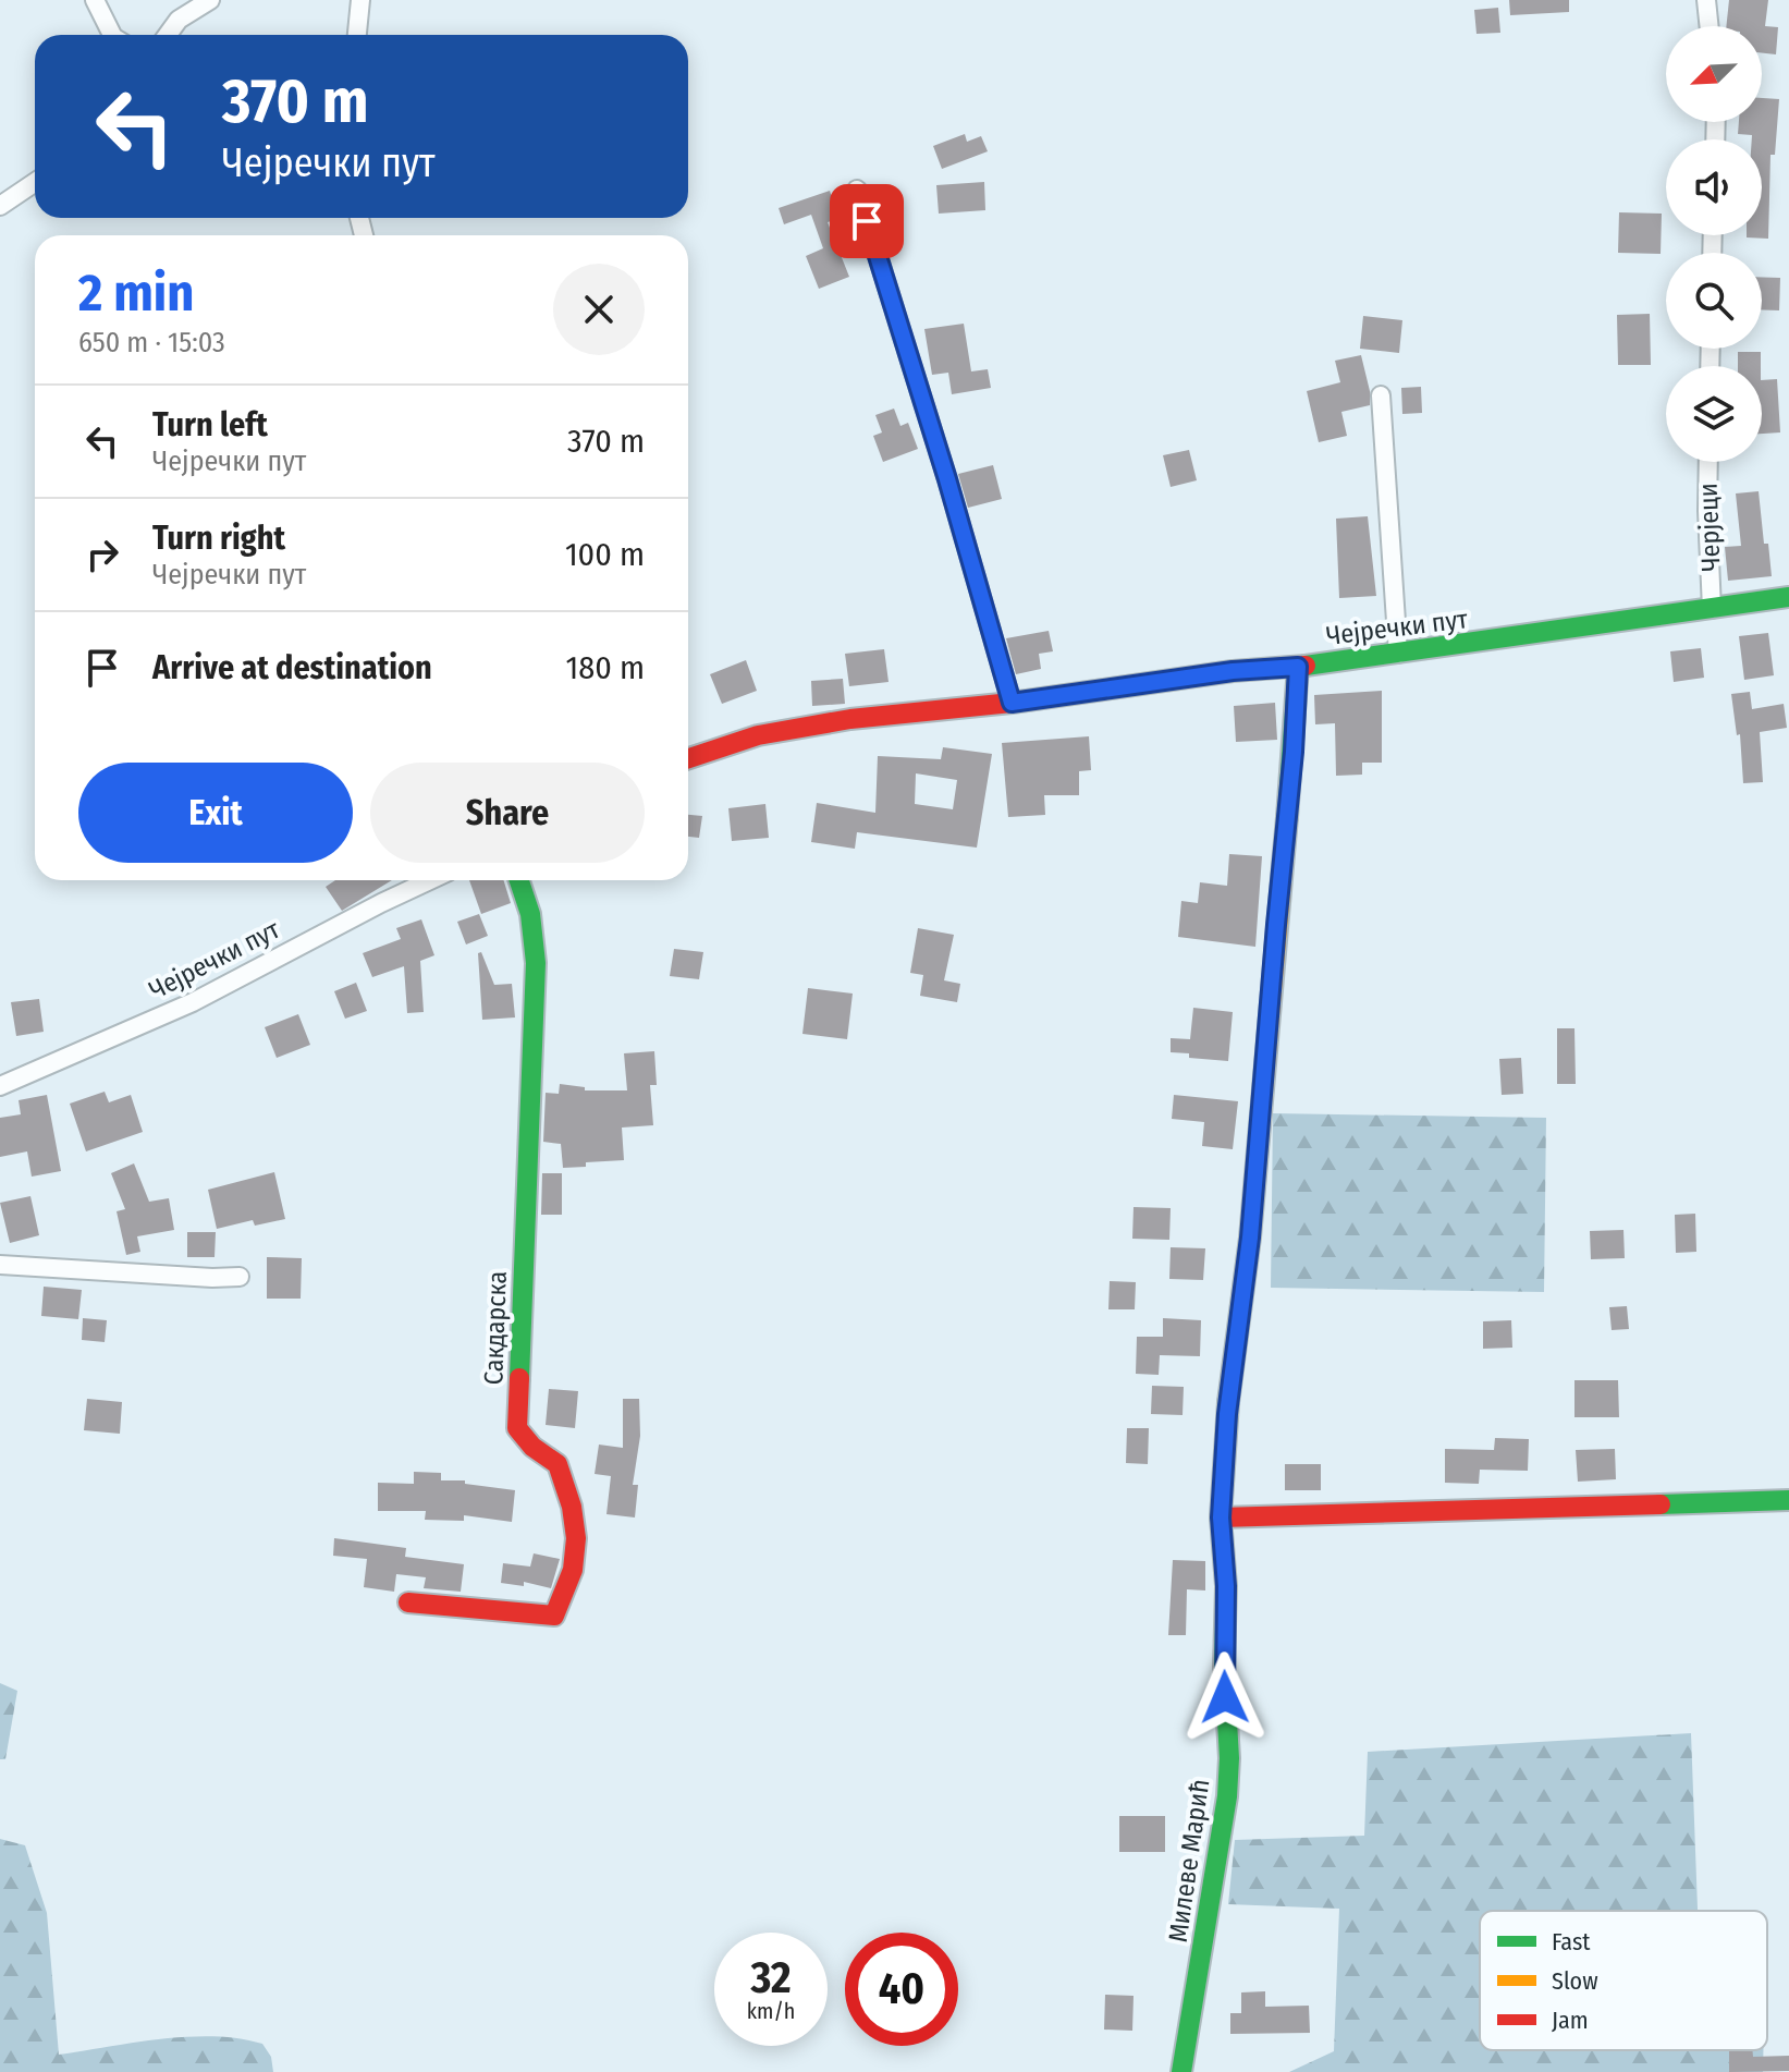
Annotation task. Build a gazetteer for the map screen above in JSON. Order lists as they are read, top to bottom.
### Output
{
  "streets": {
    "street": [
      "Черјеци",
      "Чејречки пут",
      "Сакдарска",
      "Милеве Мaрић"
    ]
  },
  "crossings": [
    ["Черјеци", "Чејречки пут"],
    ["Чејречки пут", "Милеве Мaрић"]
  ],
  "legend": ["Fast", "Slow", "Jam"],
  "north": "bottom left",
  "page": {
    "turn": ["370 m", "Чејречки пут"],
    "heading": ["2 min", "650 m · 15:03"],
    "list": [
      {
        "name": "Turn left",
        "note": "Чејречки пут",
        "value": "370 m"
      },
      {
        "name": "Turn right",
        "note": "Чејречки пут",
        "value": "100 m"
      },
      {
        "name": "Arrive at destination",
        "value": "180 m"
      }
    ],
    "buttons": ["Exit", "Share"],
    "speed": "32 km/h",
    "limit": "40"
  }
}
